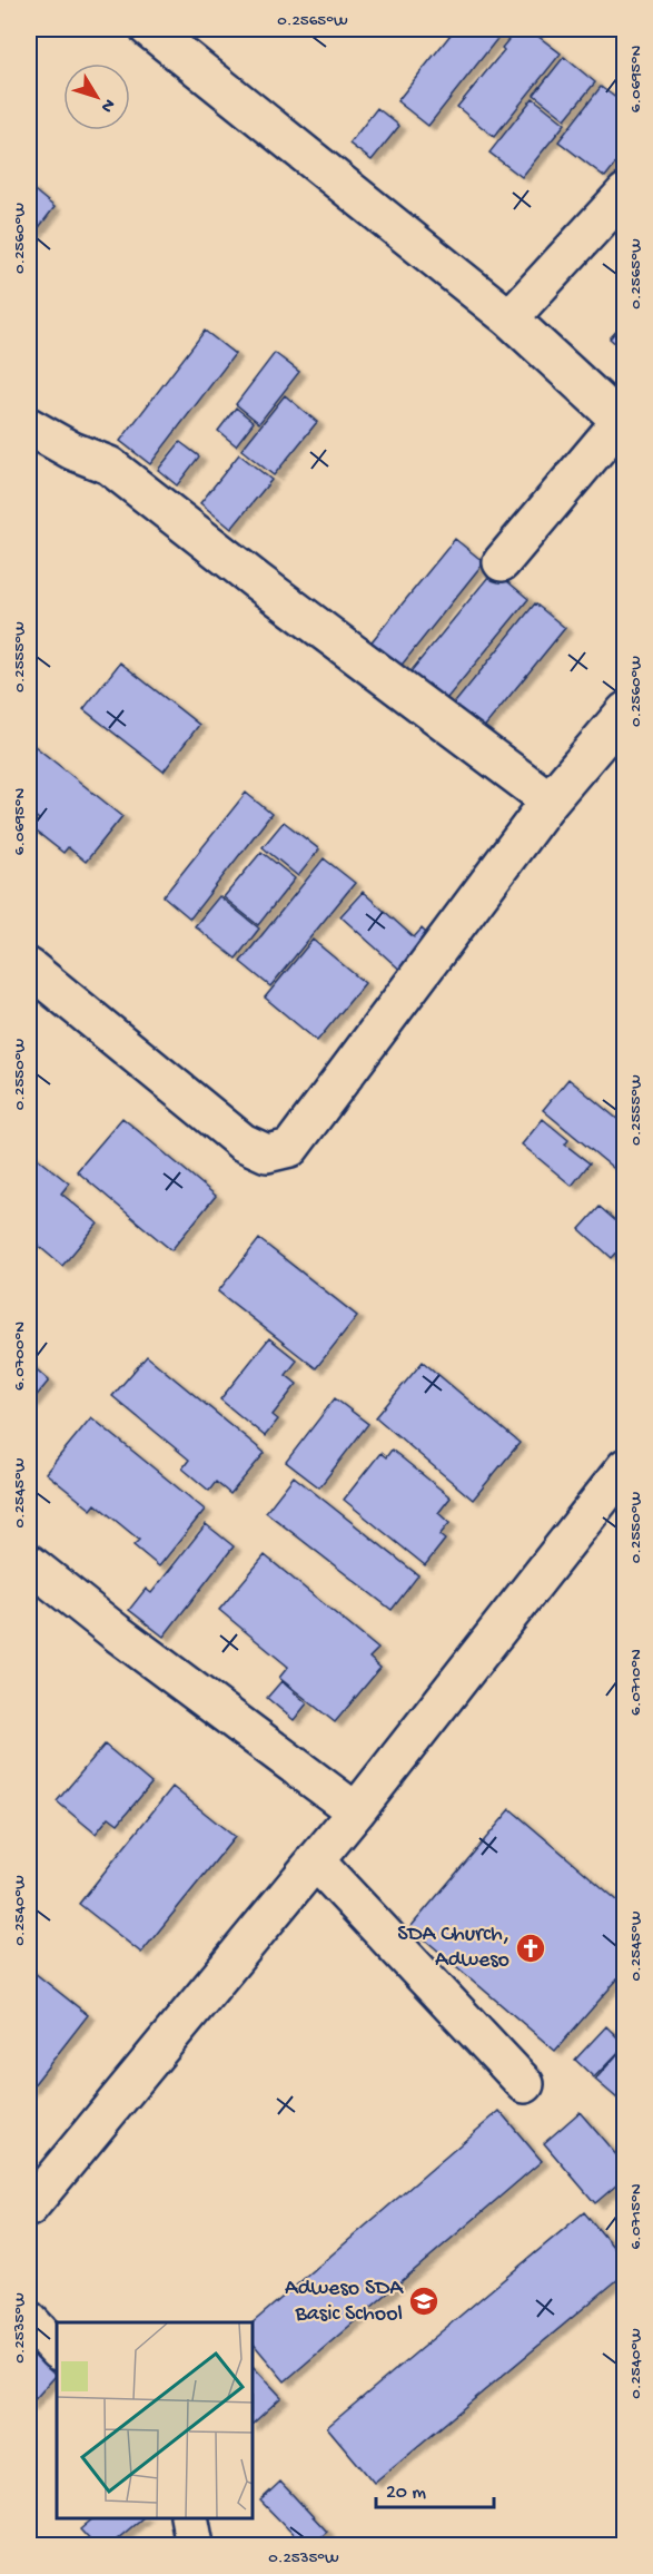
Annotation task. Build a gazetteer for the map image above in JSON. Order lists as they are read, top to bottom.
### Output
{
  "places": {
    "church": ["SDA Church, Adweso"],
    "school or university": ["Adweso SDA Basic School"]
  },
  "scale_bar": "20 m",
  "north": "bottom right",
  "coordinates": [
    "0.2565°W",
    "6.0695°N",
    "0.2560°W",
    "0.2555°W",
    "0.2550°W",
    "6.0700°N",
    "0.2545°W",
    "6.0710°N",
    "0.2540°W",
    "6.0715°N",
    "0.2535°W"
  ]
}
